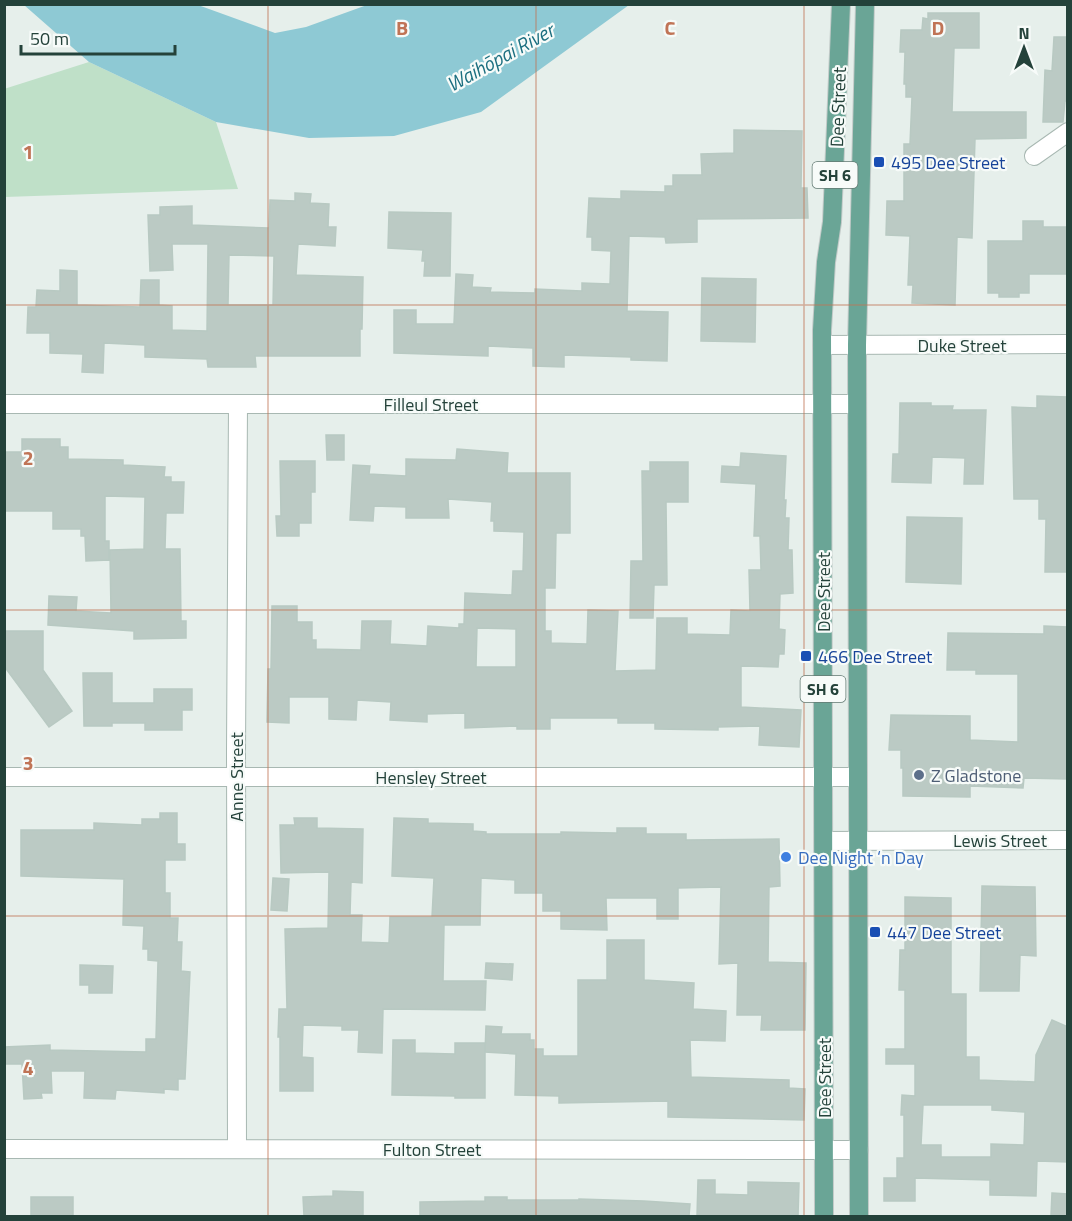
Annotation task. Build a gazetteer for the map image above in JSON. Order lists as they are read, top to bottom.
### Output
{
  "streets": {
    "main road": ["Dee Street", "SH 6"],
    "street": [
      "Duke Street",
      "Filleul Street",
      "Anne Street",
      "Hensley Street",
      "Lewis Street",
      "Fulton Street"
    ]
  },
  "crossings": [
    ["Dee Street", "Duke Street"],
    ["Dee Street", "Filleul Street"],
    ["Dee Street", "Hensley Street"],
    ["Dee Street", "Lewis Street"],
    ["Dee Street", "Fulton Street"],
    ["Filleul Street", "Anne Street"],
    ["Anne Street", "Hensley Street"],
    ["Anne Street", "Fulton Street"]
  ],
  "water": ["Waihōpai River"],
  "places": {
    "transit": ["495 Dee Street", "466 Dee Street", "447 Dee Street"],
    "other": ["Z Gladstone", "Dee Night ‘n Day"]
  },
  "scale_bar": "50 m",
  "north": "top",
  "grid": {
    "columns": ["B", "C", "D"],
    "rows": [
      "1",
      "2",
      "3",
      "4"
    ]
  }
}
